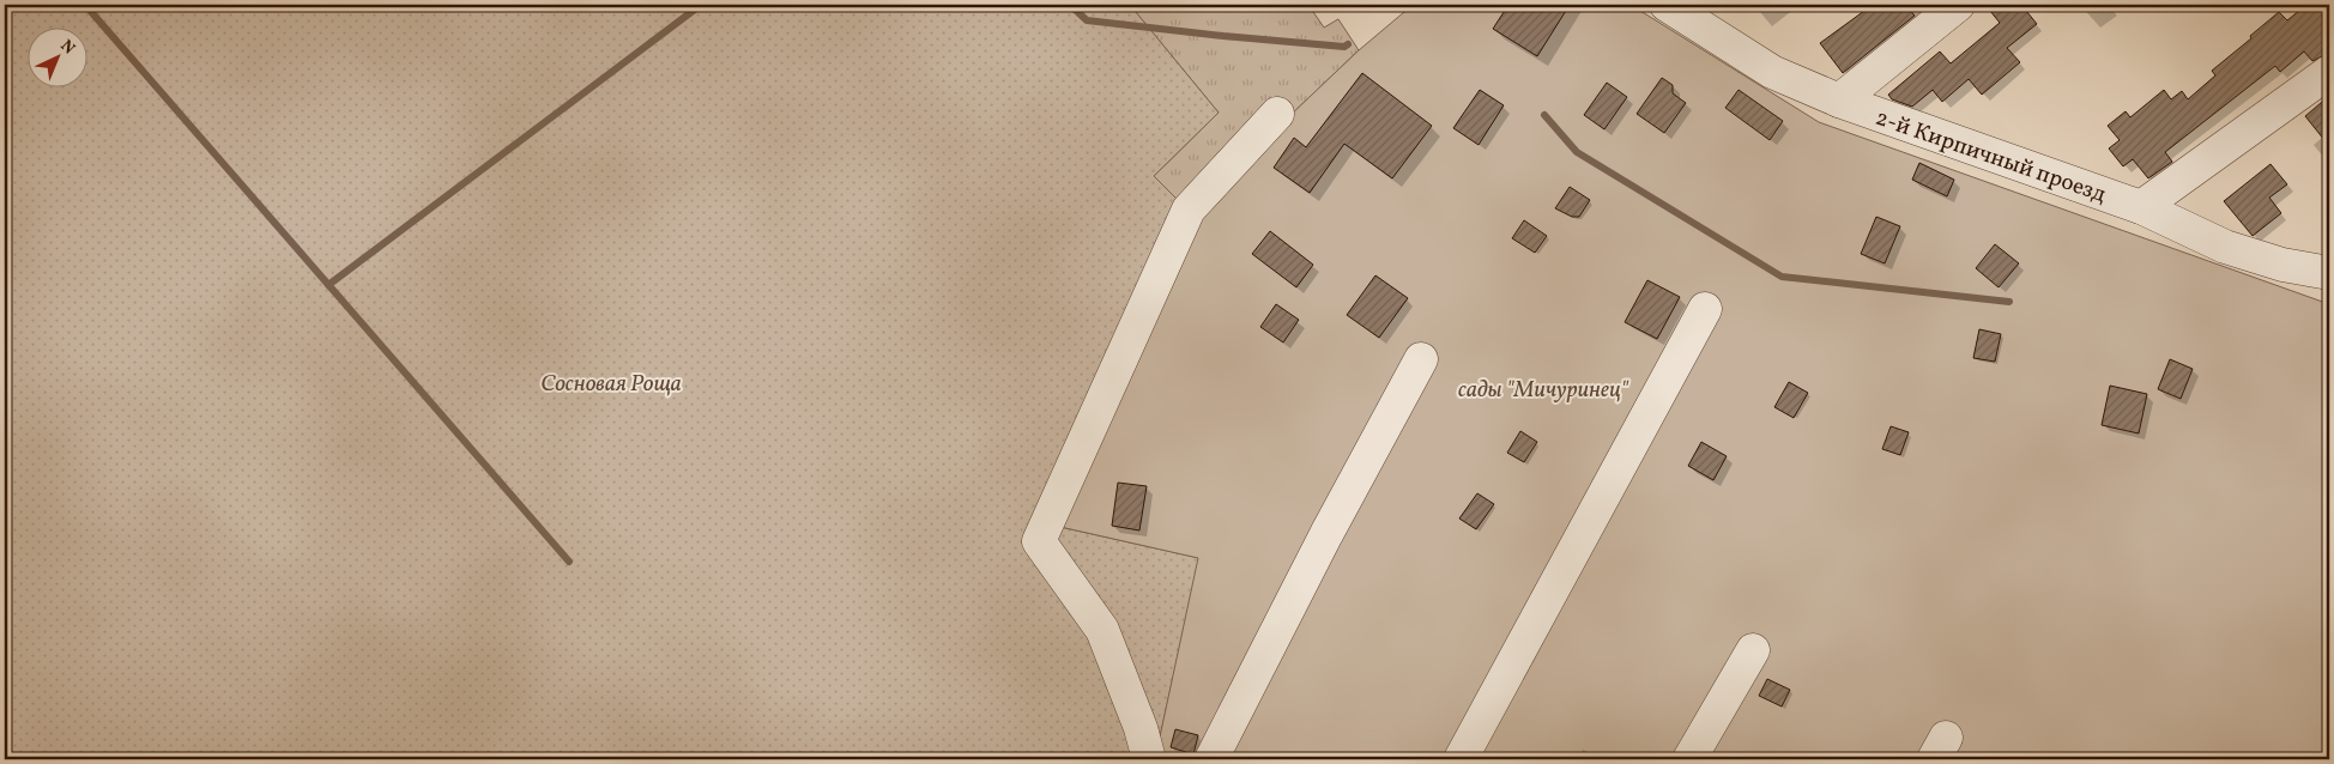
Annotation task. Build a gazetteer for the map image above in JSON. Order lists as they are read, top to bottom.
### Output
{
  "streets": {
    "street": ["2-й Кирпичный проезд"]
  },
  "parks": ["Сосновая Роща", "сады \"Мичуринец\""],
  "north": "top right"
}
